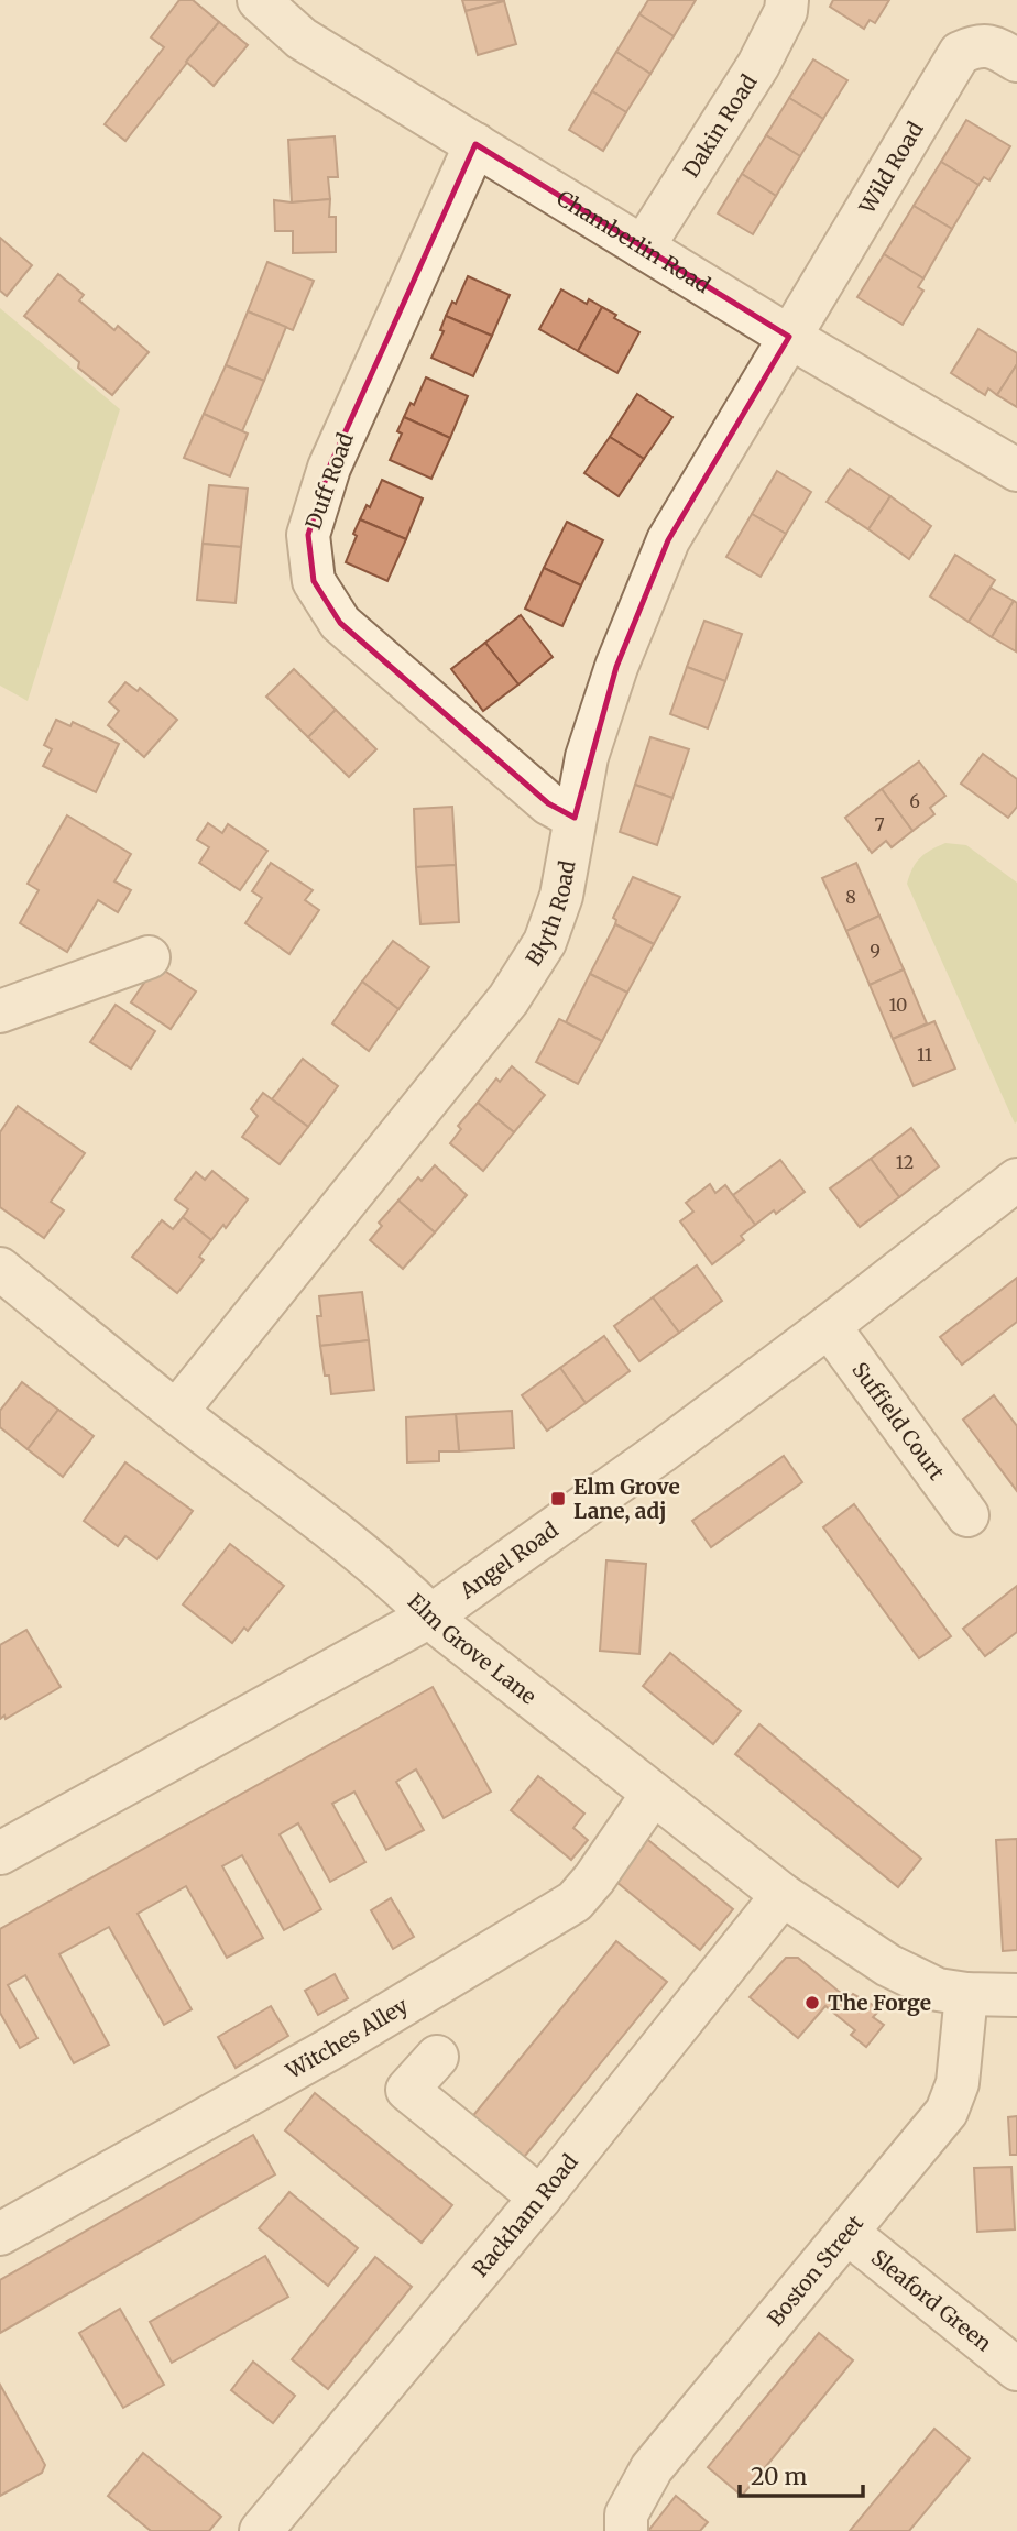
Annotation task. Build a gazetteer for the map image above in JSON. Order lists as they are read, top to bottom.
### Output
{
  "streets": {
    "street": [
      "Dakin Road",
      "Wild Road",
      "Chamberlin Road",
      "Duff Road",
      "Blyth Road",
      "Suffield Court",
      "Angel Road",
      "Elm Grove Lane",
      "Witches Alley",
      "Rackham Road",
      "Boston Street",
      "Sleaford Green"
    ]
  },
  "crossings": [
    ["Dakin Road", "Chamberlin Road"],
    ["Wild Road", "Chamberlin Road"],
    ["Wild Road", "Blyth Road"],
    ["Chamberlin Road", "Duff Road"],
    ["Chamberlin Road", "Blyth Road"],
    ["Duff Road", "Blyth Road"],
    ["Blyth Road", "Elm Grove Lane"],
    ["Suffield Court", "Angel Road"],
    ["Angel Road", "Elm Grove Lane"],
    ["Elm Grove Lane", "Witches Alley"],
    ["Elm Grove Lane", "Rackham Road"],
    ["Elm Grove Lane", "Boston Street"],
    ["Boston Street", "Sleaford Green"]
  ],
  "places": {
    "transit": ["Elm Grove Lane, adj"],
    "other": ["The Forge"]
  },
  "house_numbers": [
    "6",
    "7",
    "8",
    "9",
    "10",
    "11",
    "12"
  ],
  "scale_bar": "20 m"
}
